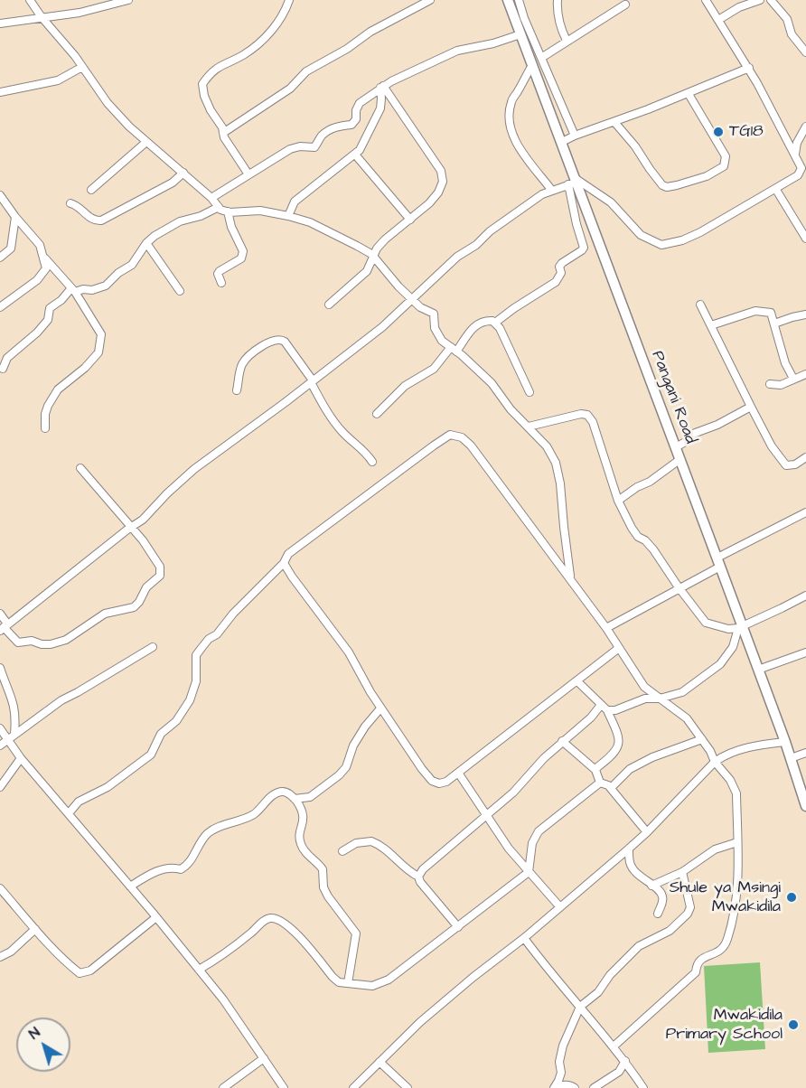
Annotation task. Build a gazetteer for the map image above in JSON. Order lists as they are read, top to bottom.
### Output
{
  "streets": {
    "main road": ["Pangani Road"]
  },
  "places": ["TG18", "Shule ya Msingi Mwakidila", "Mwakidila Primary School"],
  "north": "top left"
}
